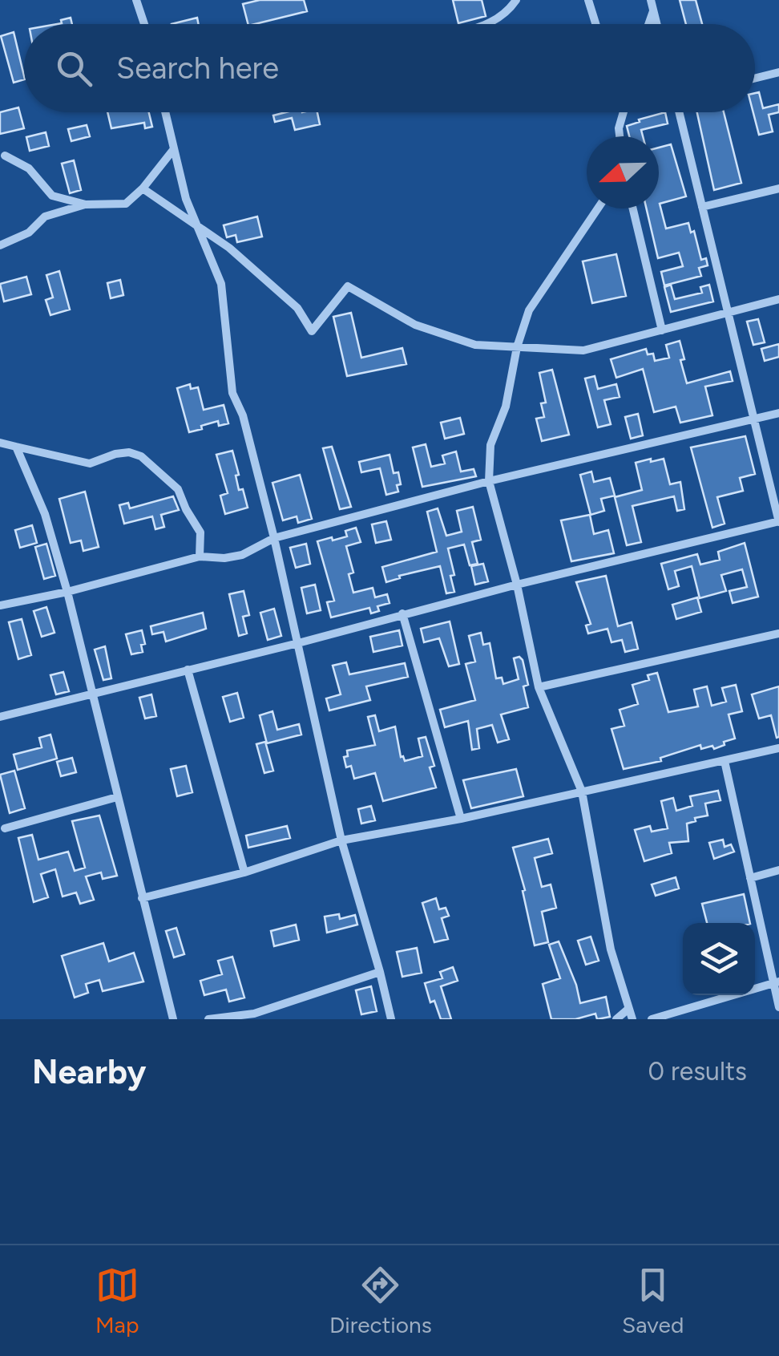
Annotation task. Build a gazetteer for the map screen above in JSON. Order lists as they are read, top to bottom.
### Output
{
  "north": "left",
  "page": {
    "search": "Search here",
    "heading": ["Nearby", "0 results"],
    "nav": ["Map", "Directions", "Saved"]
  }
}
